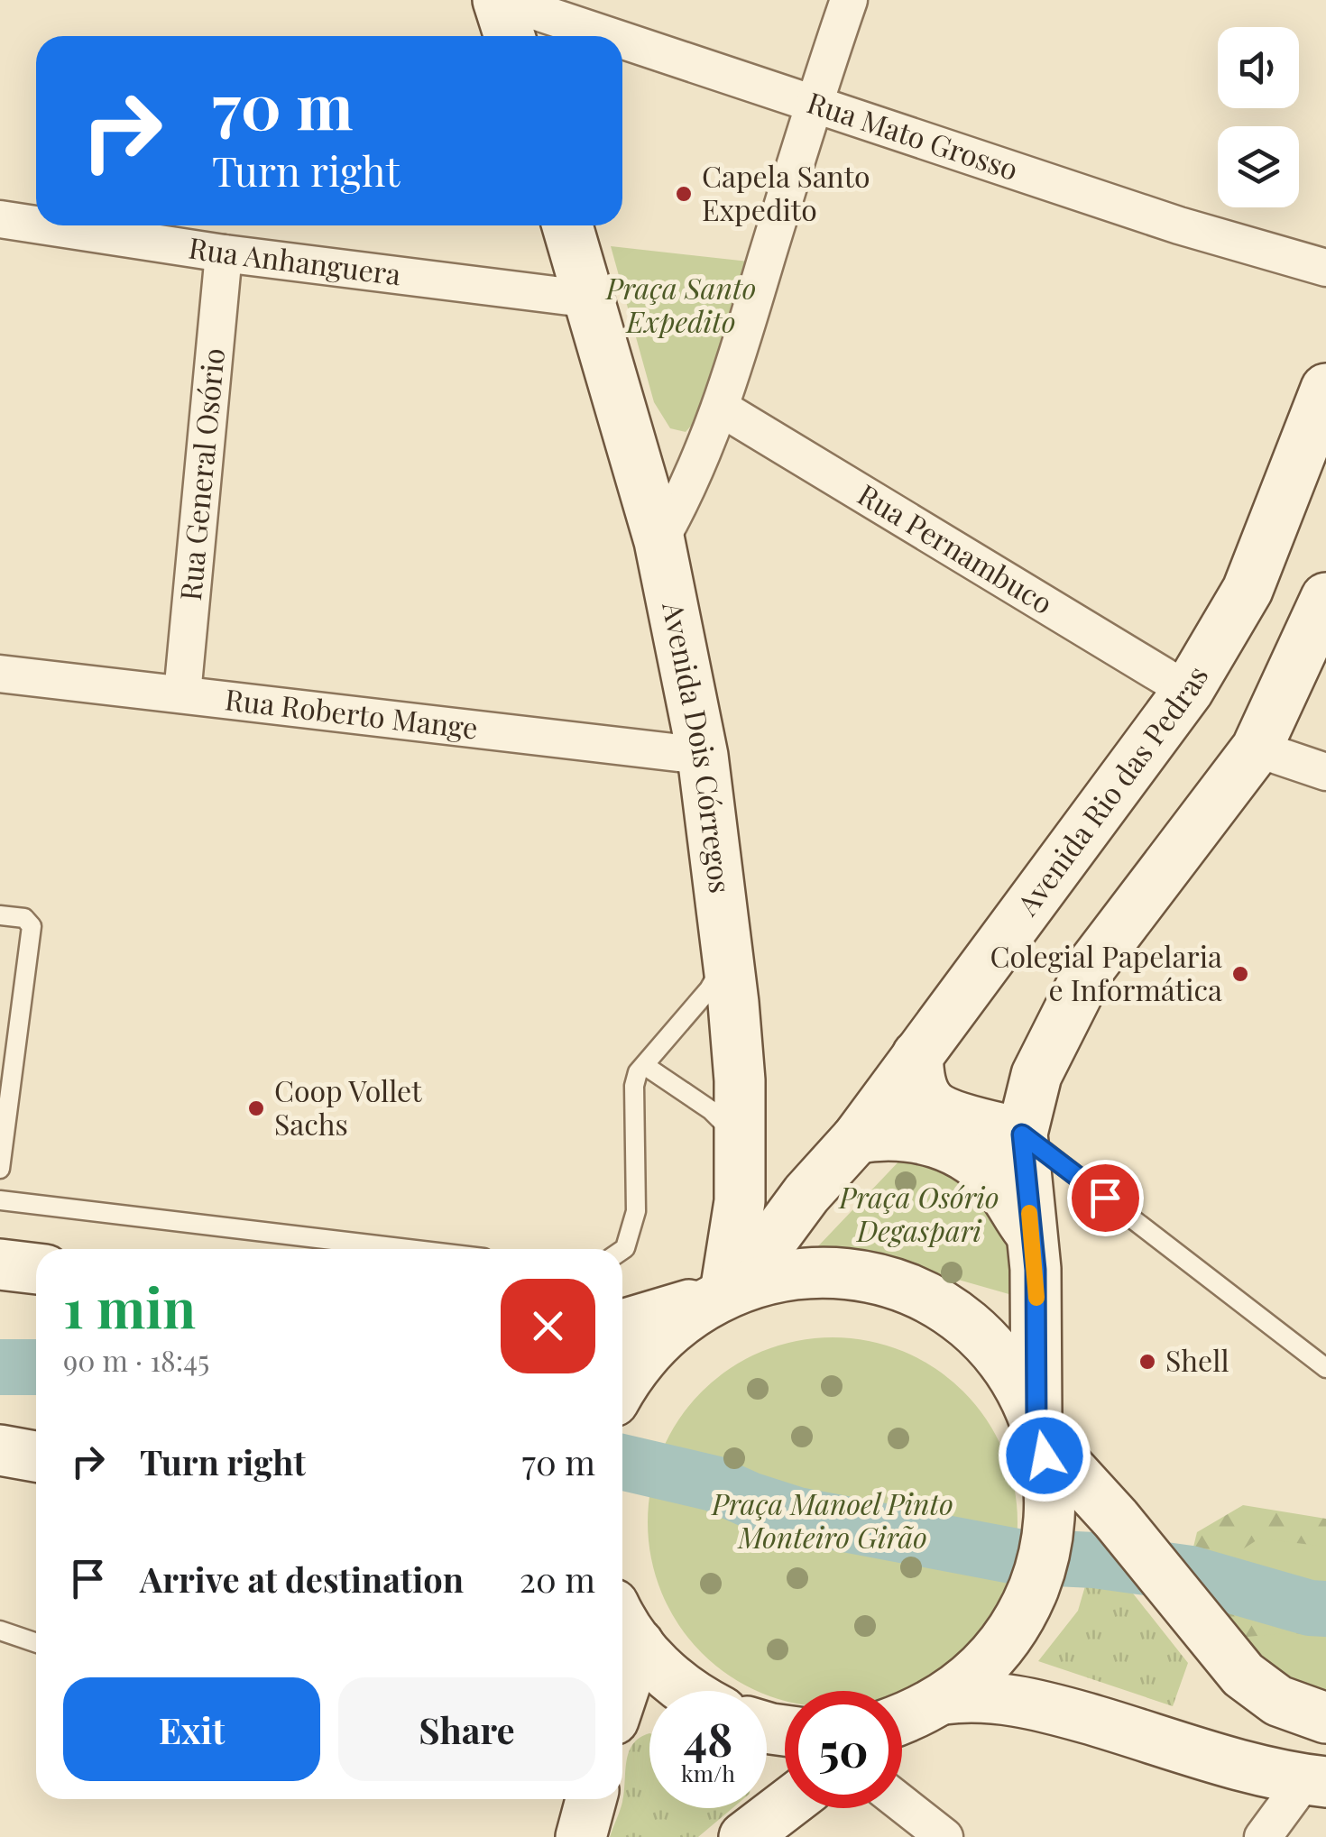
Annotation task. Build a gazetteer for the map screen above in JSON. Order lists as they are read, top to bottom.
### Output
{
  "streets": {
    "main road": ["Avenida Dois Córregos", "Avenida Rio das Pedras"],
    "street": [
      "Rua Mato Grosso",
      "Rua Anhanguera",
      "Rua General Osório",
      "Rua Pernambuco",
      "Rua Roberto Mange"
    ]
  },
  "crossings": [
    ["Rua Anhanguera", "Rua General Osório"],
    ["Rua Anhanguera", "Avenida Dois Córregos"],
    ["Rua General Osório", "Rua Roberto Mange"],
    ["Rua Pernambuco", "Avenida Rio das Pedras"],
    ["Rua Roberto Mange", "Avenida Dois Córregos"],
    ["Avenida Dois Córregos", "Avenida Rio das Pedras"]
  ],
  "parks": ["Praça Santo Expedito", "Praça Osório Degaspari", "Praça Manoel Pinto Monteiro Girão"],
  "places": [
    "Capela Santo Expedito",
    "Colegial Papelaria e Informática",
    "Coop Vollet Sachs",
    "Shell"
  ],
  "page": {
    "turn": ["70 m", "Turn right"],
    "heading": ["1 min", "90 m · 18:45"],
    "list": [
      {
        "name": "Turn right",
        "value": "70 m"
      },
      {
        "name": "Arrive at destination",
        "value": "20 m"
      }
    ],
    "buttons": ["Exit", "Share"],
    "speed": "48 km/h",
    "limit": "50"
  }
}
